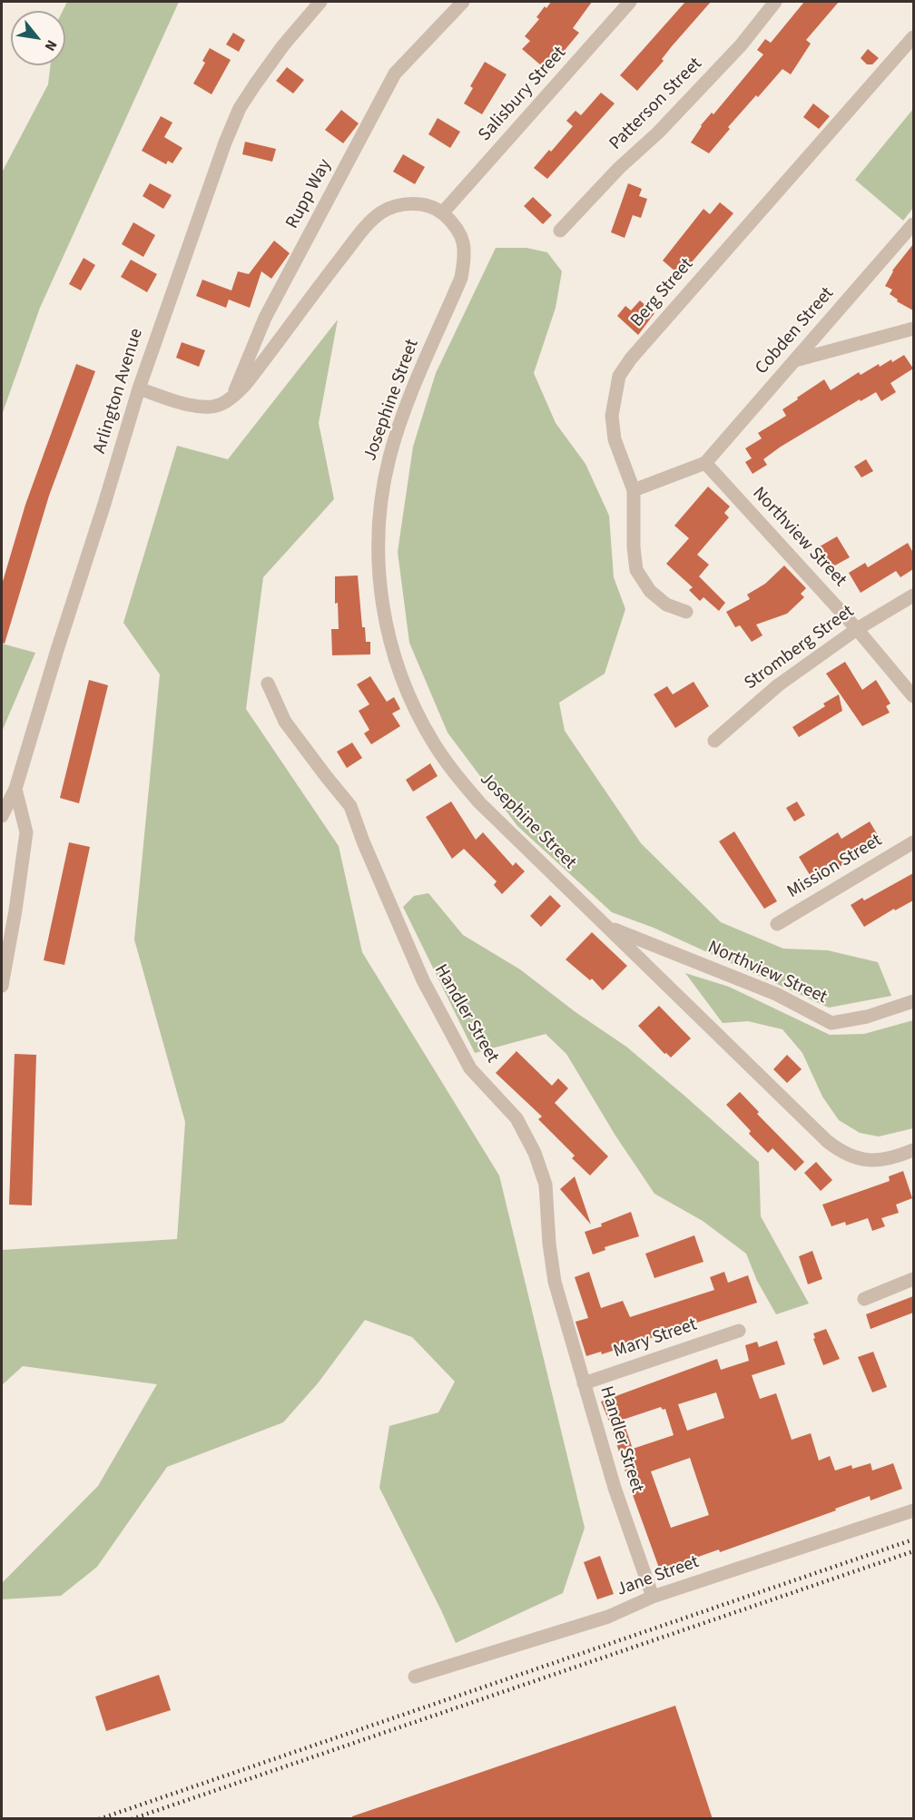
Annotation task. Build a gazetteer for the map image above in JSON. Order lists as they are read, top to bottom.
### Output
{
  "streets": {
    "street": [
      "Salisbury Street",
      "Patterson Street",
      "Rupp Way",
      "Berg Street",
      "Cobden Street",
      "Arlington Avenue",
      "Josephine Street",
      "Northview Street",
      "Stromberg Street",
      "Mission Street",
      "Handler Street",
      "Mary Street",
      "Jane Street"
    ]
  },
  "crossings": [
    ["Salisbury Street", "Josephine Street"],
    ["Rupp Way", "Josephine Street"],
    ["Cobden Street", "Northview Street"],
    ["Arlington Avenue", "Josephine Street"],
    ["Josephine Street", "Northview Street"],
    ["Northview Street", "Stromberg Street"],
    ["Handler Street", "Mary Street"],
    ["Handler Street", "Jane Street"]
  ],
  "north": "bottom right"
}
